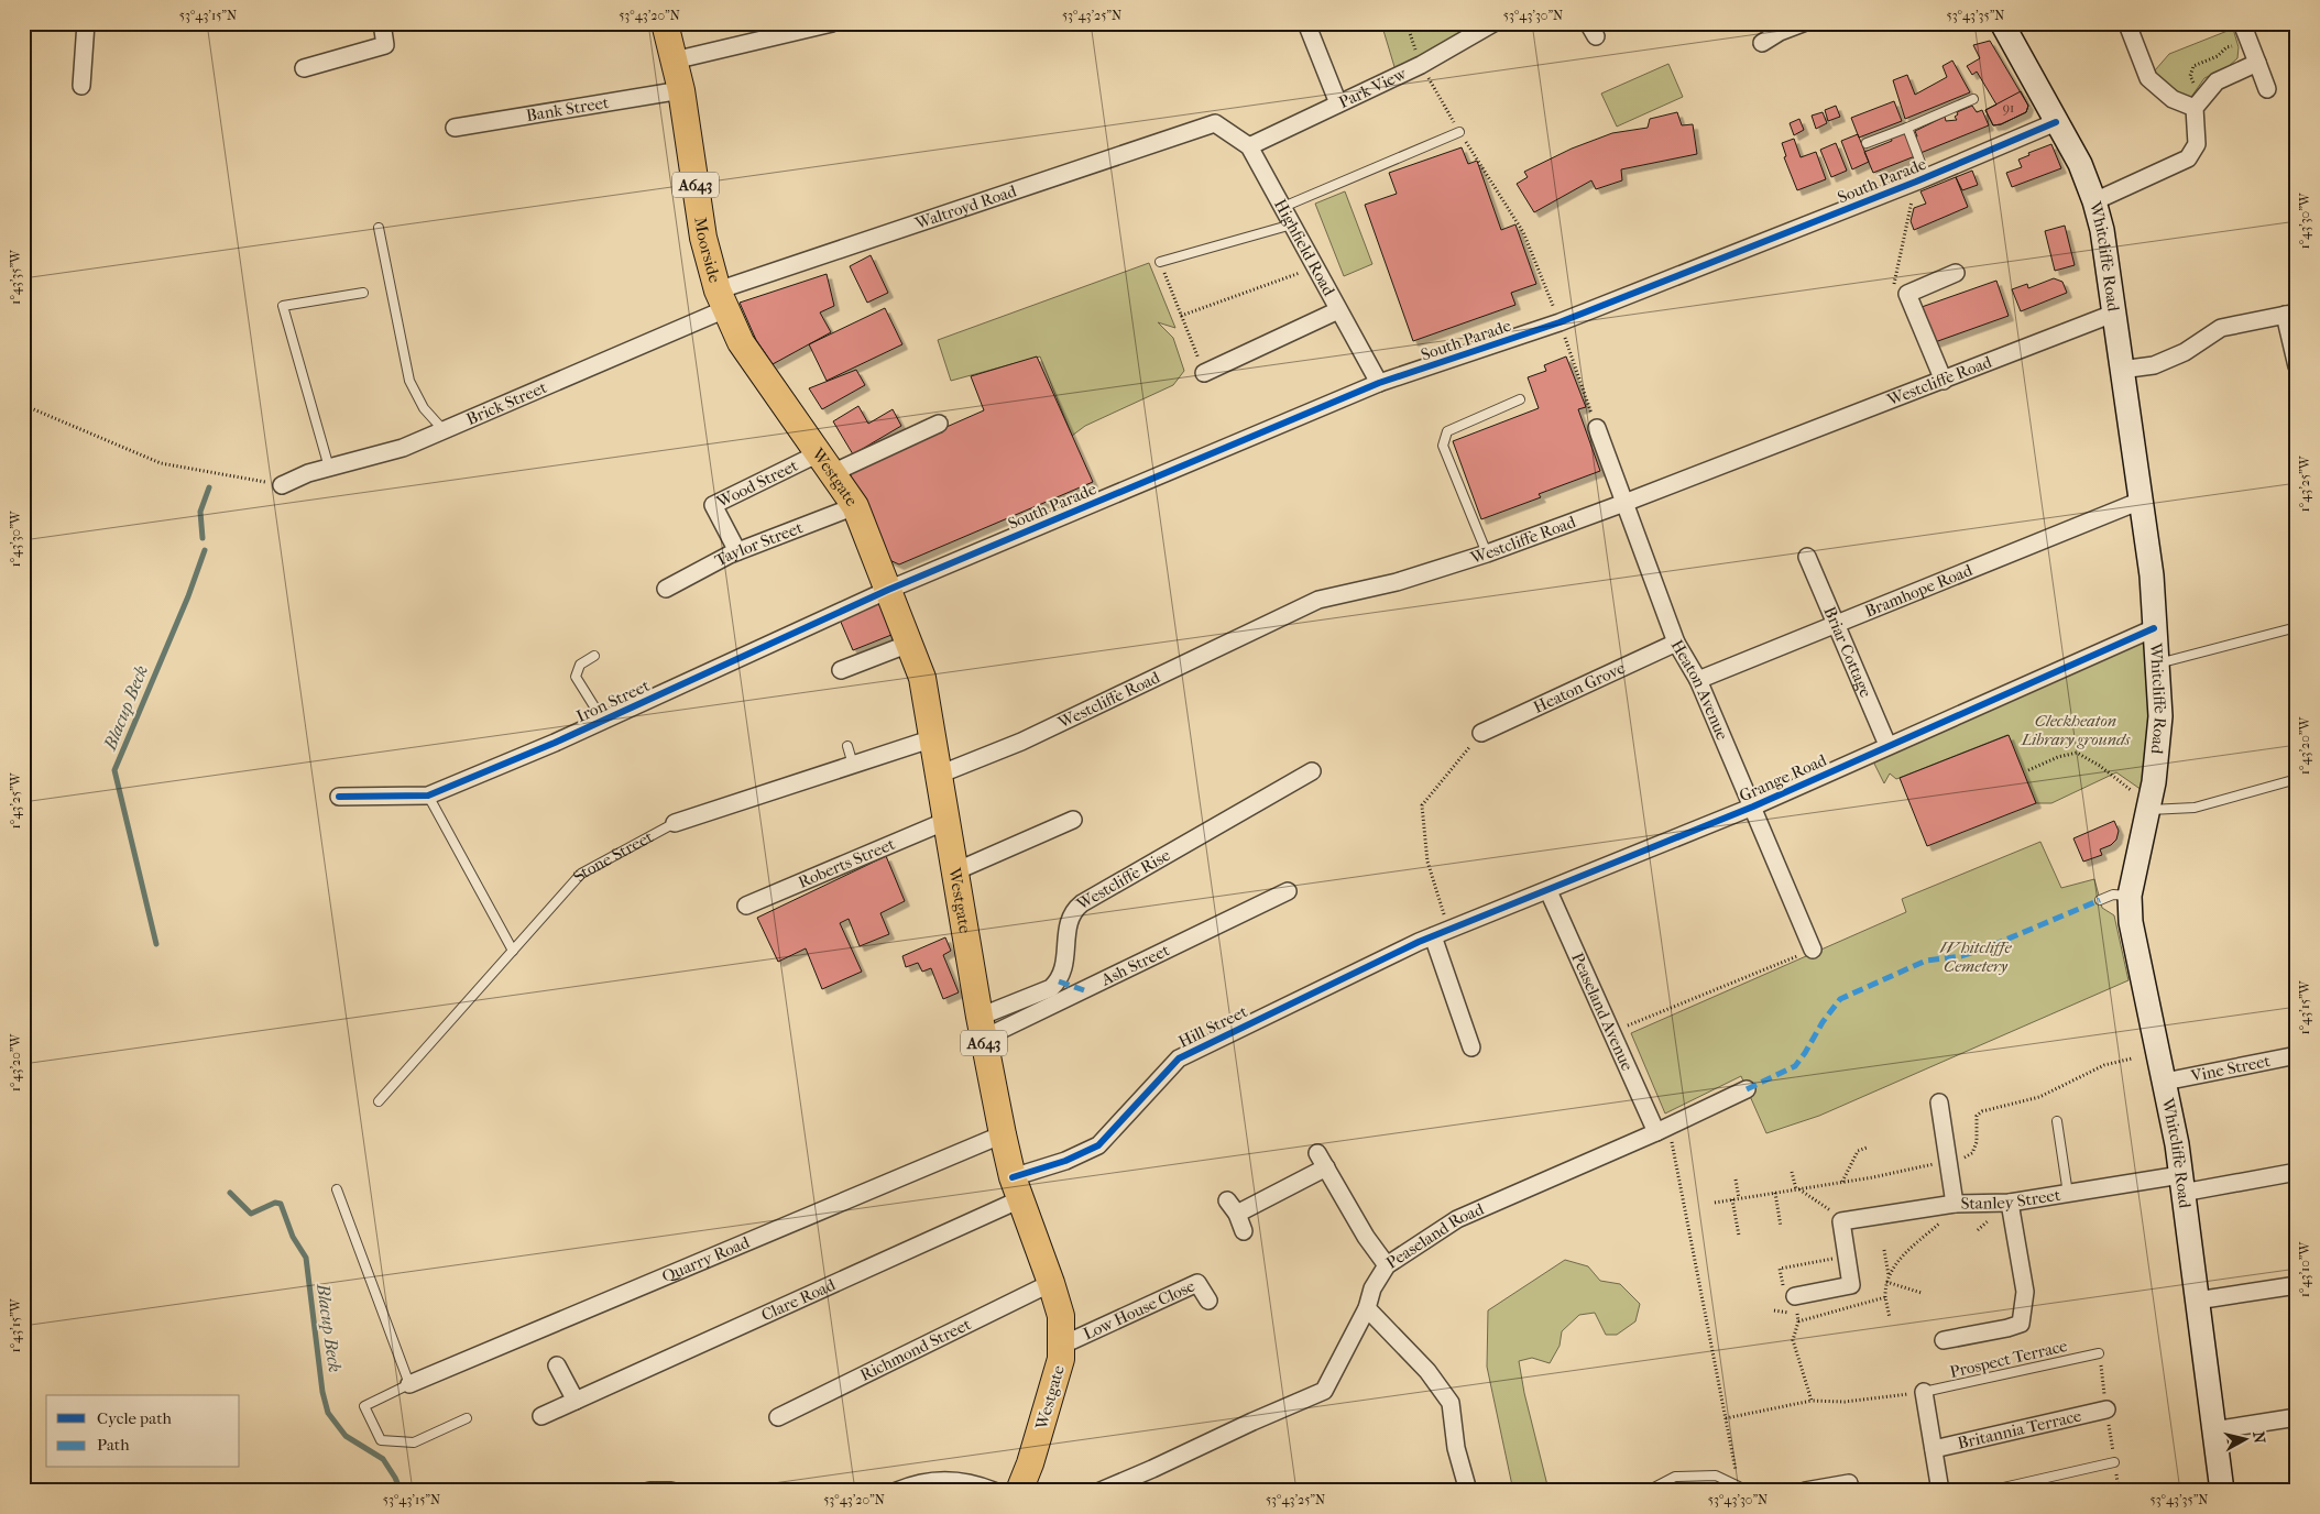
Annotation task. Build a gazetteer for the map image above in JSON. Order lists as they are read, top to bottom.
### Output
{
  "streets": {
    "main road": [
      "A643",
      "Moorside",
      "Whitcliffe Road",
      "Westgate"
    ],
    "street": [
      "Park View",
      "Bank Street",
      "South Parade",
      "Waltroyd Road",
      "Highfield Road",
      "Westcliffe Road",
      "Brick Street",
      "Wood Street",
      "Taylor Street",
      "Bramhope Road",
      "Briar Cottage",
      "Heaton Grove",
      "Heaton Avenue",
      "Iron Street",
      "Grange Road",
      "Stone Street",
      "Roberts Street",
      "Westcliffe Rise",
      "Ash Street",
      "Peaseland Avenue",
      "Hill Street",
      "Vine Street",
      "Stanley Street",
      "Peaseland Road",
      "Quarry Road",
      "Clare Road",
      "Low House Close",
      "Richmond Street",
      "Britannia Terrace"
    ],
    "lane": ["Prospect Terrace"]
  },
  "crossings": [
    ["Park View", "Highfield Road"],
    ["Bank Street", "Moorside"],
    ["South Parade", "Highfield Road"],
    ["South Parade", "Whitcliffe Road"],
    ["South Parade", "Westgate"],
    ["South Parade", "Iron Street"],
    ["Waltroyd Road", "Highfield Road"],
    ["Waltroyd Road", "Moorside"],
    ["Waltroyd Road", "Brick Street"],
    ["Moorside", "Brick Street"],
    ["Moorside", "Westgate"],
    ["Whitcliffe Road", "Westcliffe Road"],
    ["Whitcliffe Road", "Bramhope Road"],
    ["Whitcliffe Road", "Grange Road"],
    ["Whitcliffe Road", "Vine Street"],
    ["Whitcliffe Road", "Stanley Street"],
    ["Westcliffe Road", "Westgate"],
    ["Westcliffe Road", "Heaton Avenue"],
    ["Westgate", "Wood Street"],
    ["Westgate", "Taylor Street"],
    ["Westgate", "Iron Street"],
    ["Westgate", "Stone Street"],
    ["Westgate", "Roberts Street"],
    ["Westgate", "Westcliffe Rise"],
    ["Westgate", "Ash Street"],
    ["Westgate", "Hill Street"],
    ["Westgate", "Quarry Road"],
    ["Westgate", "Clare Road"],
    ["Westgate", "Low House Close"],
    ["Westgate", "Richmond Street"],
    ["Wood Street", "Taylor Street"],
    ["Bramhope Road", "Briar Cottage"],
    ["Bramhope Road", "Heaton Avenue"],
    ["Briar Cottage", "Grange Road"],
    ["Heaton Grove", "Heaton Avenue"],
    ["Heaton Avenue", "Grange Road"],
    ["Grange Road", "Peaseland Avenue"],
    ["Grange Road", "Hill Street"],
    ["Westcliffe Rise", "Ash Street"],
    ["Peaseland Avenue", "Peaseland Road"],
    ["Hill Street", "Clare Road"]
  ],
  "water": ["Blacup Beck"],
  "parks": ["Cleckheaton Library grounds", "Whitcliffe Cemetery"],
  "house_numbers": ["91"],
  "legend": ["Cycle path", "Path"],
  "north": "right",
  "coordinates": [
    "53°43'15\"N",
    "53°43'20\"N",
    "53°43'25\"N",
    "53°43'30\"N",
    "53°43'35\"N",
    "1°43'30\"W",
    "1°43'35\"W",
    "1°43'25\"W",
    "1°43'20\"W",
    "1°43'15\"W",
    "1°43'10\"W"
  ]
}
